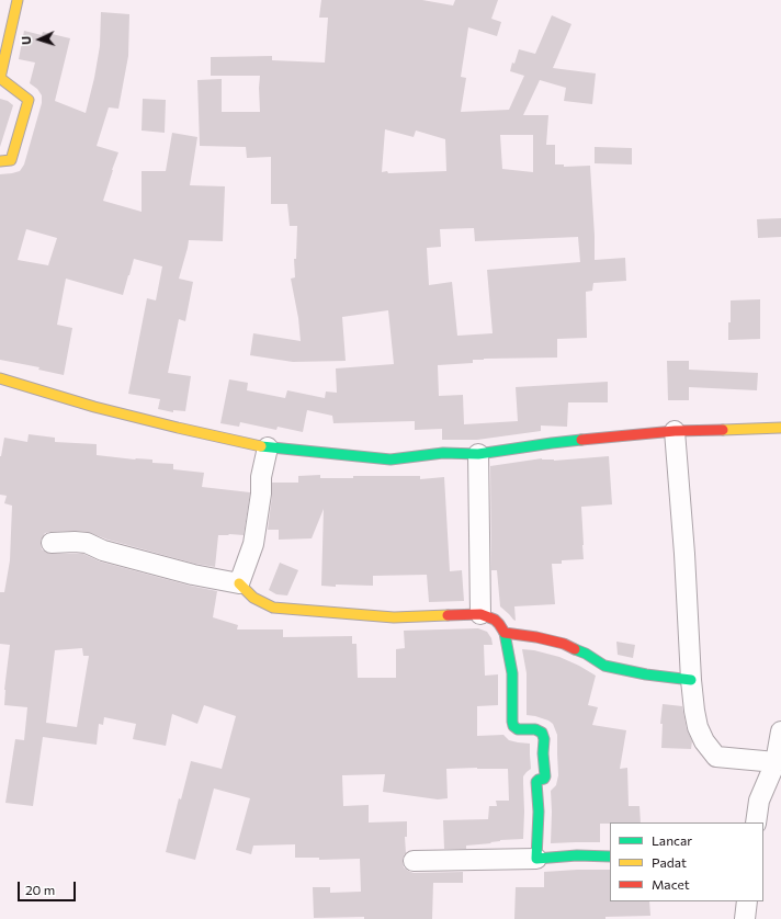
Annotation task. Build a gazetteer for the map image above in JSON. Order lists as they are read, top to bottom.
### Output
{
  "legend": ["Lancar", "Padat", "Macet"],
  "scale_bar": "20 m",
  "north": "left"
}
